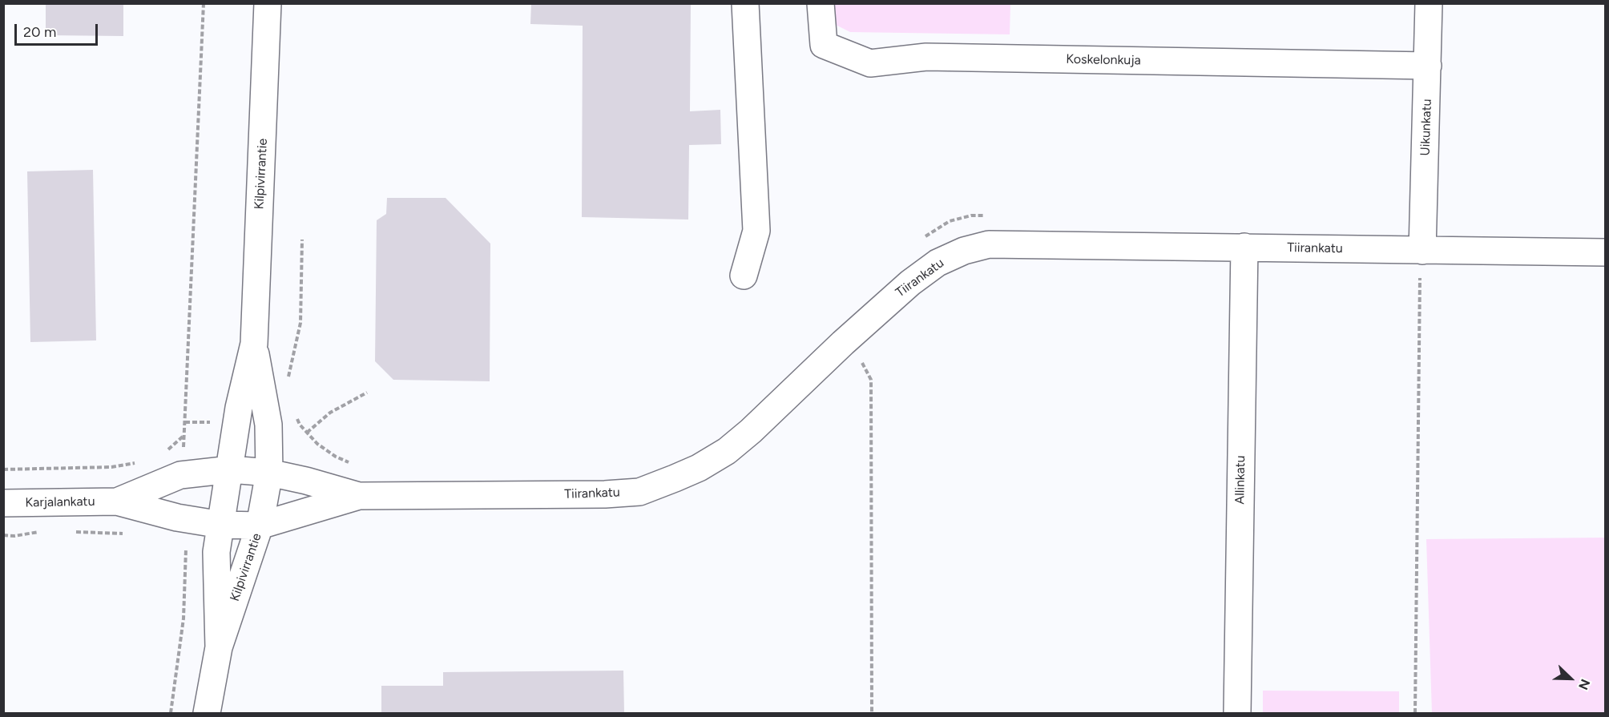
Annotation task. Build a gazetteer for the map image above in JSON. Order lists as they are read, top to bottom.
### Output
{
  "streets": {
    "street": [
      "Koskelonkuja",
      "Uikunkatu",
      "Kilpivirrantie",
      "Tiirankatu",
      "Allinkatu",
      "Karjalankatu"
    ]
  },
  "crossings": [
    ["Koskelonkuja", "Uikunkatu"],
    ["Uikunkatu", "Tiirankatu"],
    ["Kilpivirrantie", "Tiirankatu"],
    ["Kilpivirrantie", "Karjalankatu"],
    ["Tiirankatu", "Allinkatu"],
    ["Tiirankatu", "Karjalankatu"]
  ],
  "scale_bar": "20 m",
  "north": "bottom right"
}
